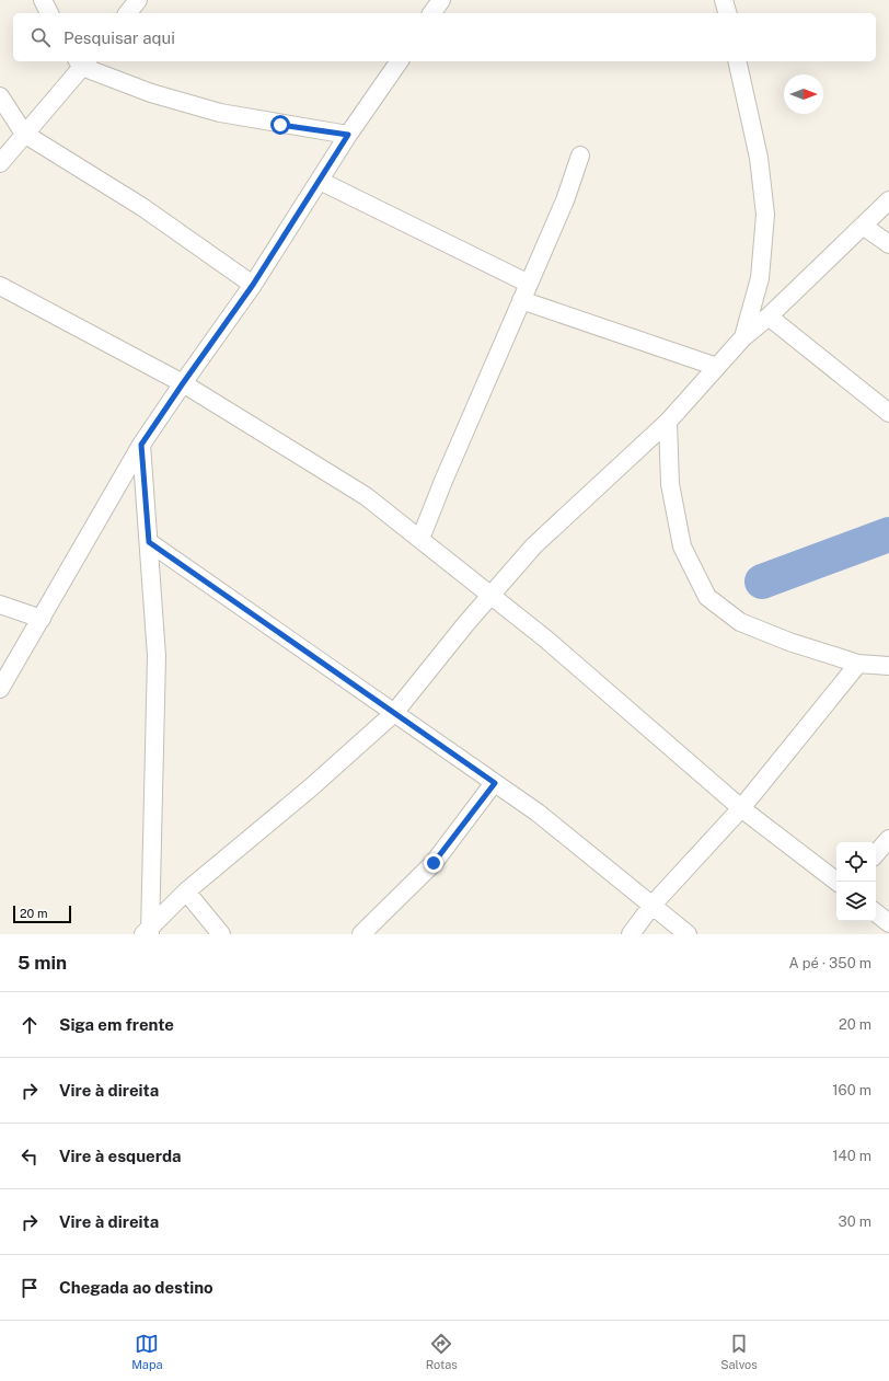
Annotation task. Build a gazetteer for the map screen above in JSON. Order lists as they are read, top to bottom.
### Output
{
  "scale_bar": "20 m",
  "north": "right",
  "page": {
    "search": "Pesquisar aqui",
    "scale": "20 m",
    "heading": ["5 min", "A pé · 350 m"],
    "list": [
      ["Siga em frente", "20 m"],
      ["Vire à direita", "160 m"],
      ["Vire à esquerda", "140 m"],
      ["Vire à direita", "30 m"],
      "Chegada ao destino"
    ],
    "nav": ["Mapa", "Rotas", "Salvos"]
  }
}
